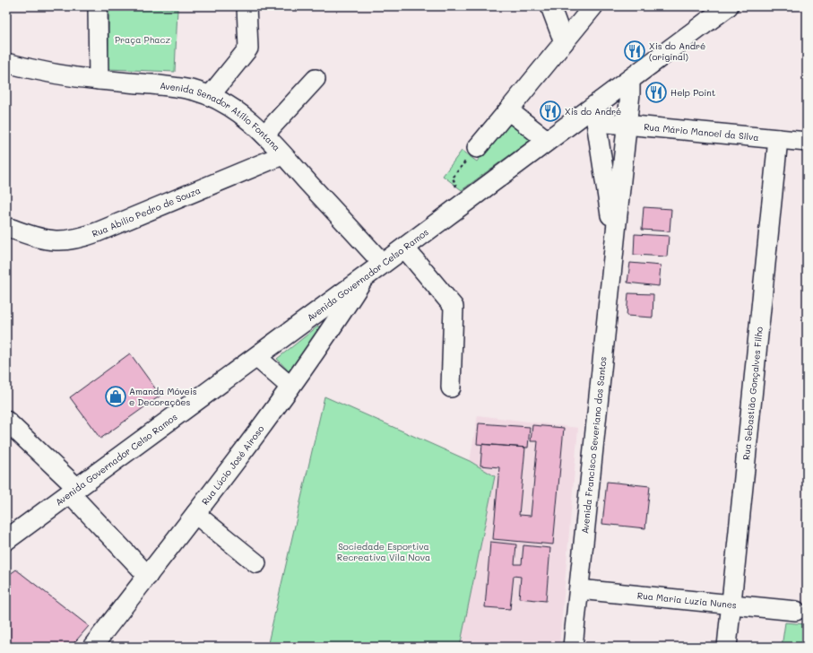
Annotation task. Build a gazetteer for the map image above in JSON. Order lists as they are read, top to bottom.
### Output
{
  "streets": {
    "main road": ["Avenida Governador Celso Ramos"],
    "street": [
      "Avenida Senador Atílio Fontana",
      "Rua Mário Manoel da Silva",
      "Rua Abílio Pedro de Souza",
      "Rua Sebastião Gonçalves Filho",
      "Avenida Francisco Severiano dos Santos",
      "Rua Lúcio José Airoso",
      "Rua Maria Luzia Nunes"
    ]
  },
  "crossings": [
    ["Avenida Senador Atílio Fontana", "Rua Abílio Pedro de Souza"],
    ["Avenida Senador Atílio Fontana", "Avenida Governador Celso Ramos"],
    ["Rua Mário Manoel da Silva", "Avenida Governador Celso Ramos"],
    ["Rua Mário Manoel da Silva", "Rua Sebastião Gonçalves Filho"],
    ["Rua Mário Manoel da Silva", "Avenida Francisco Severiano dos Santos"],
    ["Avenida Governador Celso Ramos", "Avenida Francisco Severiano dos Santos"],
    ["Avenida Governador Celso Ramos", "Rua Lúcio José Airoso"],
    ["Rua Sebastião Gonçalves Filho", "Rua Maria Luzia Nunes"],
    ["Avenida Francisco Severiano dos Santos", "Rua Maria Luzia Nunes"]
  ],
  "parks": ["Praça Phacz", "Sociedade Esportiva Recreativa Vila Nova"],
  "places": {
    "restaurant": ["Xis do André (original)", "Help Point", "Xis do André"],
    "shop": ["Amanda Móveis e Decorações"]
  }
}
